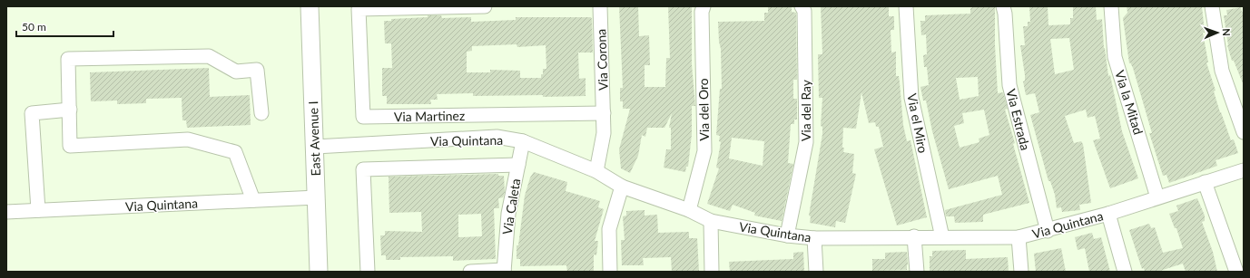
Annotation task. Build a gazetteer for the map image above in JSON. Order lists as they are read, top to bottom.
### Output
{
  "streets": {
    "main road": ["East Avenue I"],
    "street": [
      "Via Corona",
      "Via la Mitad",
      "Via del Oro",
      "Via del Ray",
      "Via Martinez",
      "Via Estrada",
      "Via el Miro",
      "Via Quintana",
      "Via Caleta"
    ]
  },
  "crossings": [
    ["Via Corona", "Via Martinez"],
    ["Via Corona", "Via Quintana"],
    ["Via la Mitad", "Via Quintana"],
    ["Via del Oro", "Via Quintana"],
    ["Via del Ray", "Via Quintana"],
    ["Via Estrada", "Via Quintana"],
    ["Via el Miro", "Via Quintana"],
    ["East Avenue I", "Via Quintana"],
    ["Via Quintana", "Via Caleta"]
  ],
  "scale_bar": "50 m",
  "north": "right"
}
